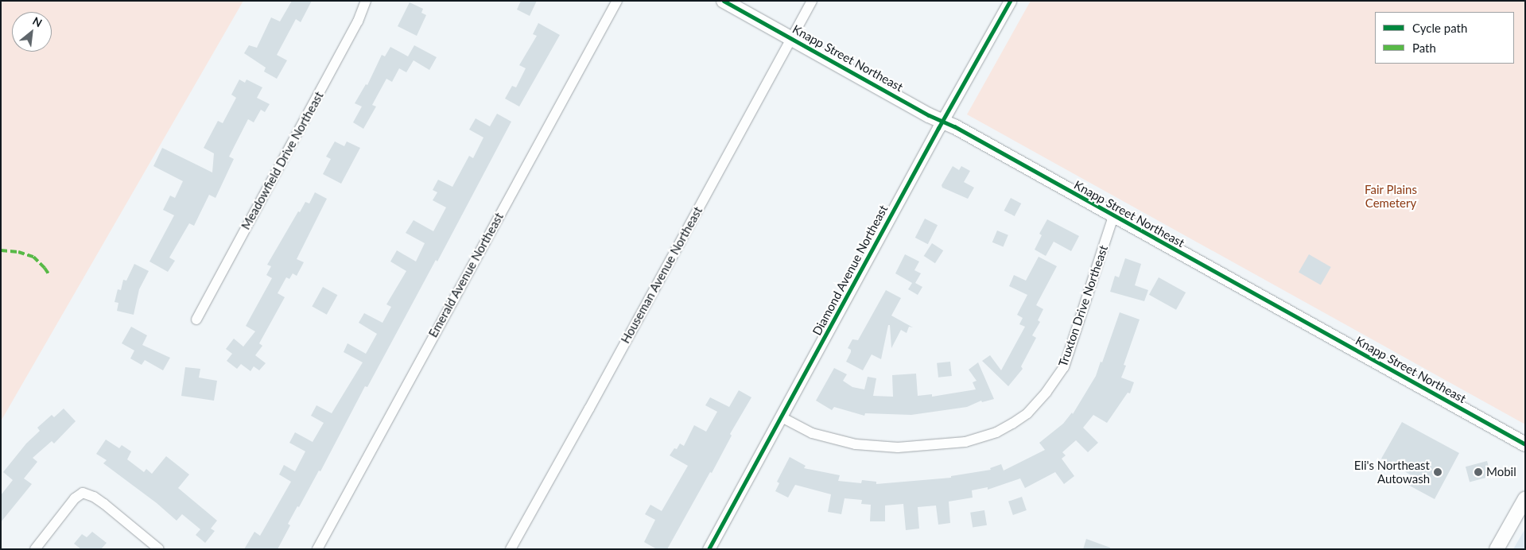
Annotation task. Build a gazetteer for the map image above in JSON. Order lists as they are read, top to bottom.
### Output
{
  "streets": {
    "main road": ["Knapp Street Northeast"],
    "street": [
      "Meadowfield Drive Northeast",
      "Diamond Avenue Northeast",
      "Emerald Avenue Northeast",
      "Houseman Avenue Northeast",
      "Truxton Drive Northeast"
    ]
  },
  "crossings": [
    ["Knapp Street Northeast", "Diamond Avenue Northeast"],
    ["Knapp Street Northeast", "Houseman Avenue Northeast"],
    ["Knapp Street Northeast", "Truxton Drive Northeast"],
    ["Diamond Avenue Northeast", "Truxton Drive Northeast"]
  ],
  "parks": ["Fair Plains Cemetery"],
  "places": ["Eli's Northeast Autowash", "Mobil"],
  "legend": ["Cycle path", "Path"],
  "north": "top right"
}
